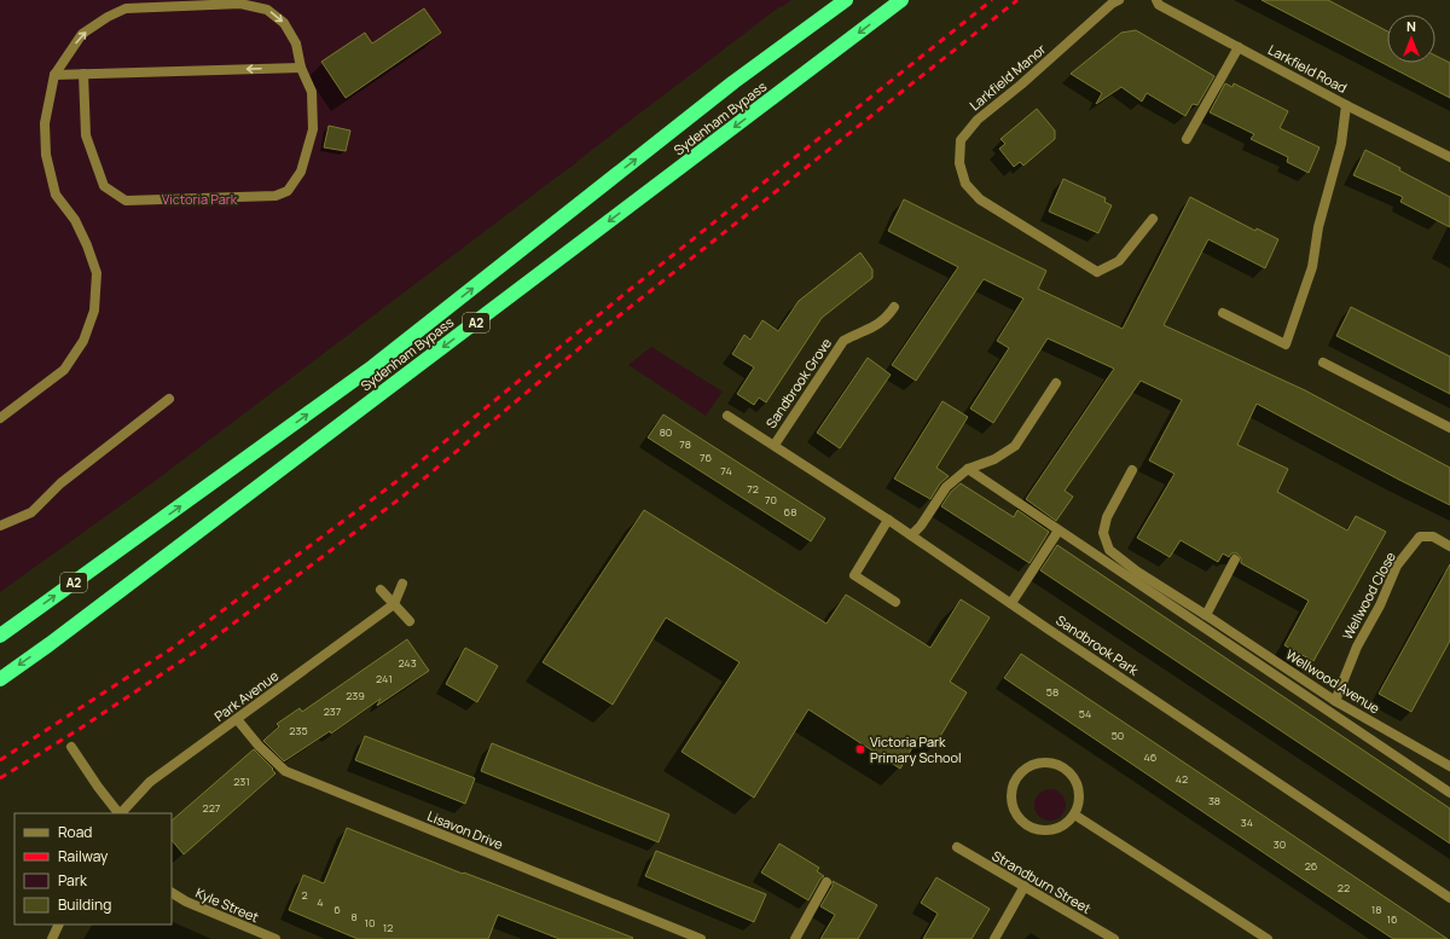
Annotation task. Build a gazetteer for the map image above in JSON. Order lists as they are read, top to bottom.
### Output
{
  "streets": {
    "highway": ["Sydenham Bypass", "A2"],
    "street": [
      "Larkfield Road",
      "Larkfield Manor",
      "Sandbrook Grove",
      "Wellwood Close",
      "Sandbrook Park",
      "Wellwood Avenue",
      "Park Avenue",
      "Lisavon Drive",
      "Strandburn Street",
      "Kyle Street"
    ]
  },
  "crossings": [
    ["Sandbrook Grove", "Sandbrook Park"],
    ["Wellwood Close", "Wellwood Avenue"],
    ["Park Avenue", "Lisavon Drive"]
  ],
  "parks": ["Victoria Park"],
  "places": ["Victoria Park Primary School"],
  "house_numbers": [
    "80",
    "78",
    "76",
    "74",
    "72",
    "70",
    "68",
    "243",
    "241",
    "58",
    "239",
    "237",
    "54",
    "235",
    "50",
    "46",
    "42",
    "231",
    "38",
    "227",
    "34",
    "30",
    "26",
    "22",
    "2",
    "4",
    "6",
    "18",
    "8",
    "16",
    "10",
    "12"
  ],
  "legend": [
    "Road",
    "Railway",
    "Park",
    "Building"
  ],
  "north": "top"
}
